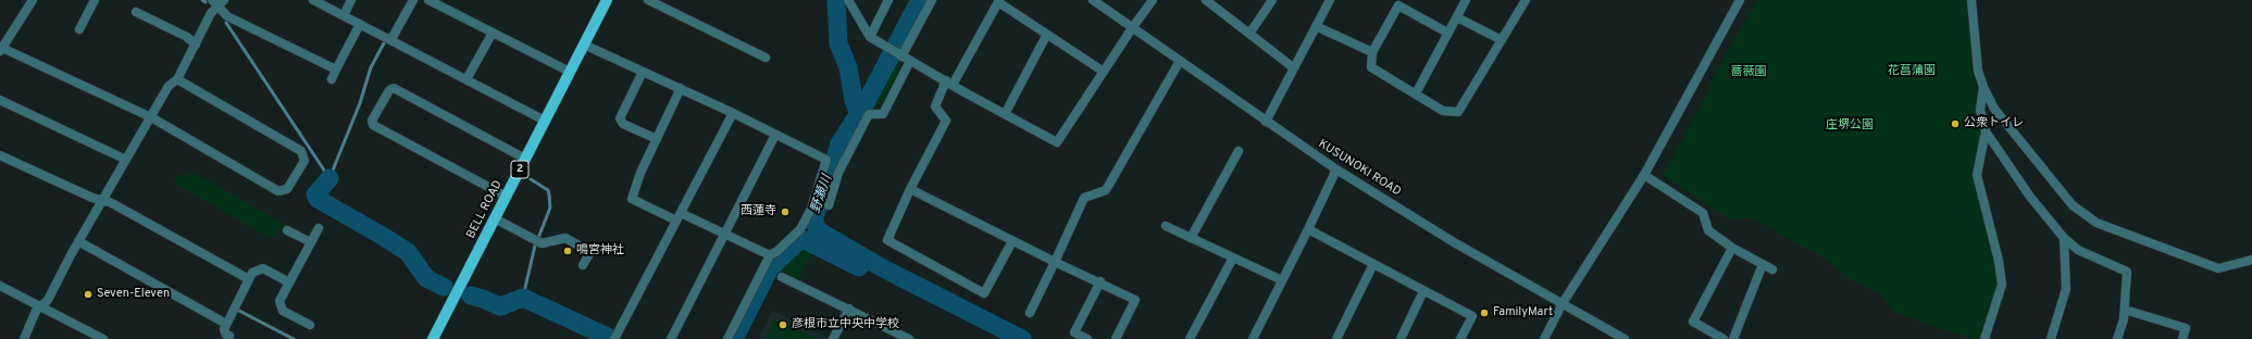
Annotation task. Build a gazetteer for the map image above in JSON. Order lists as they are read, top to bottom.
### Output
{
  "streets": {
    "main road": ["2", "BELL ROAD"],
    "street": ["KUSUNOKI ROAD"]
  },
  "water": ["野瀬川"],
  "parks": ["花菖蒲園", "薔薇園", "庄堺公園"],
  "places": [
    "公衆トイレ",
    "西蓮寺",
    "鳴宮神社",
    "Seven-Eleven",
    "FamilyMart",
    "彦根市立中央中学校"
  ]
}
